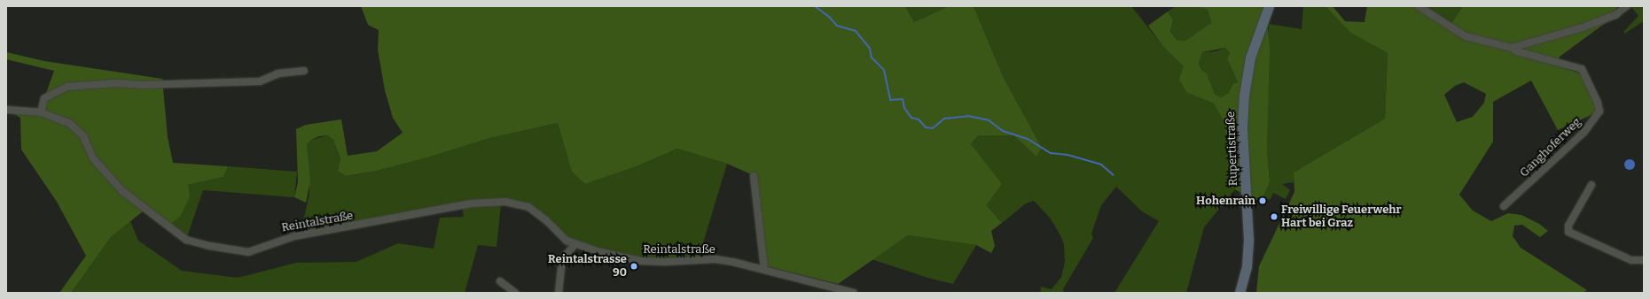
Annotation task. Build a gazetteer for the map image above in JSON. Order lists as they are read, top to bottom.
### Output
{
  "streets": {
    "main road": ["Rupertistraße"],
    "street": ["Ganghoferweg", "Reintalstraße"]
  },
  "places": ["Hohenrain", "Freiwillige Feuerwehr Hart bei Graz", "Reintalstrasse 90"]
}
